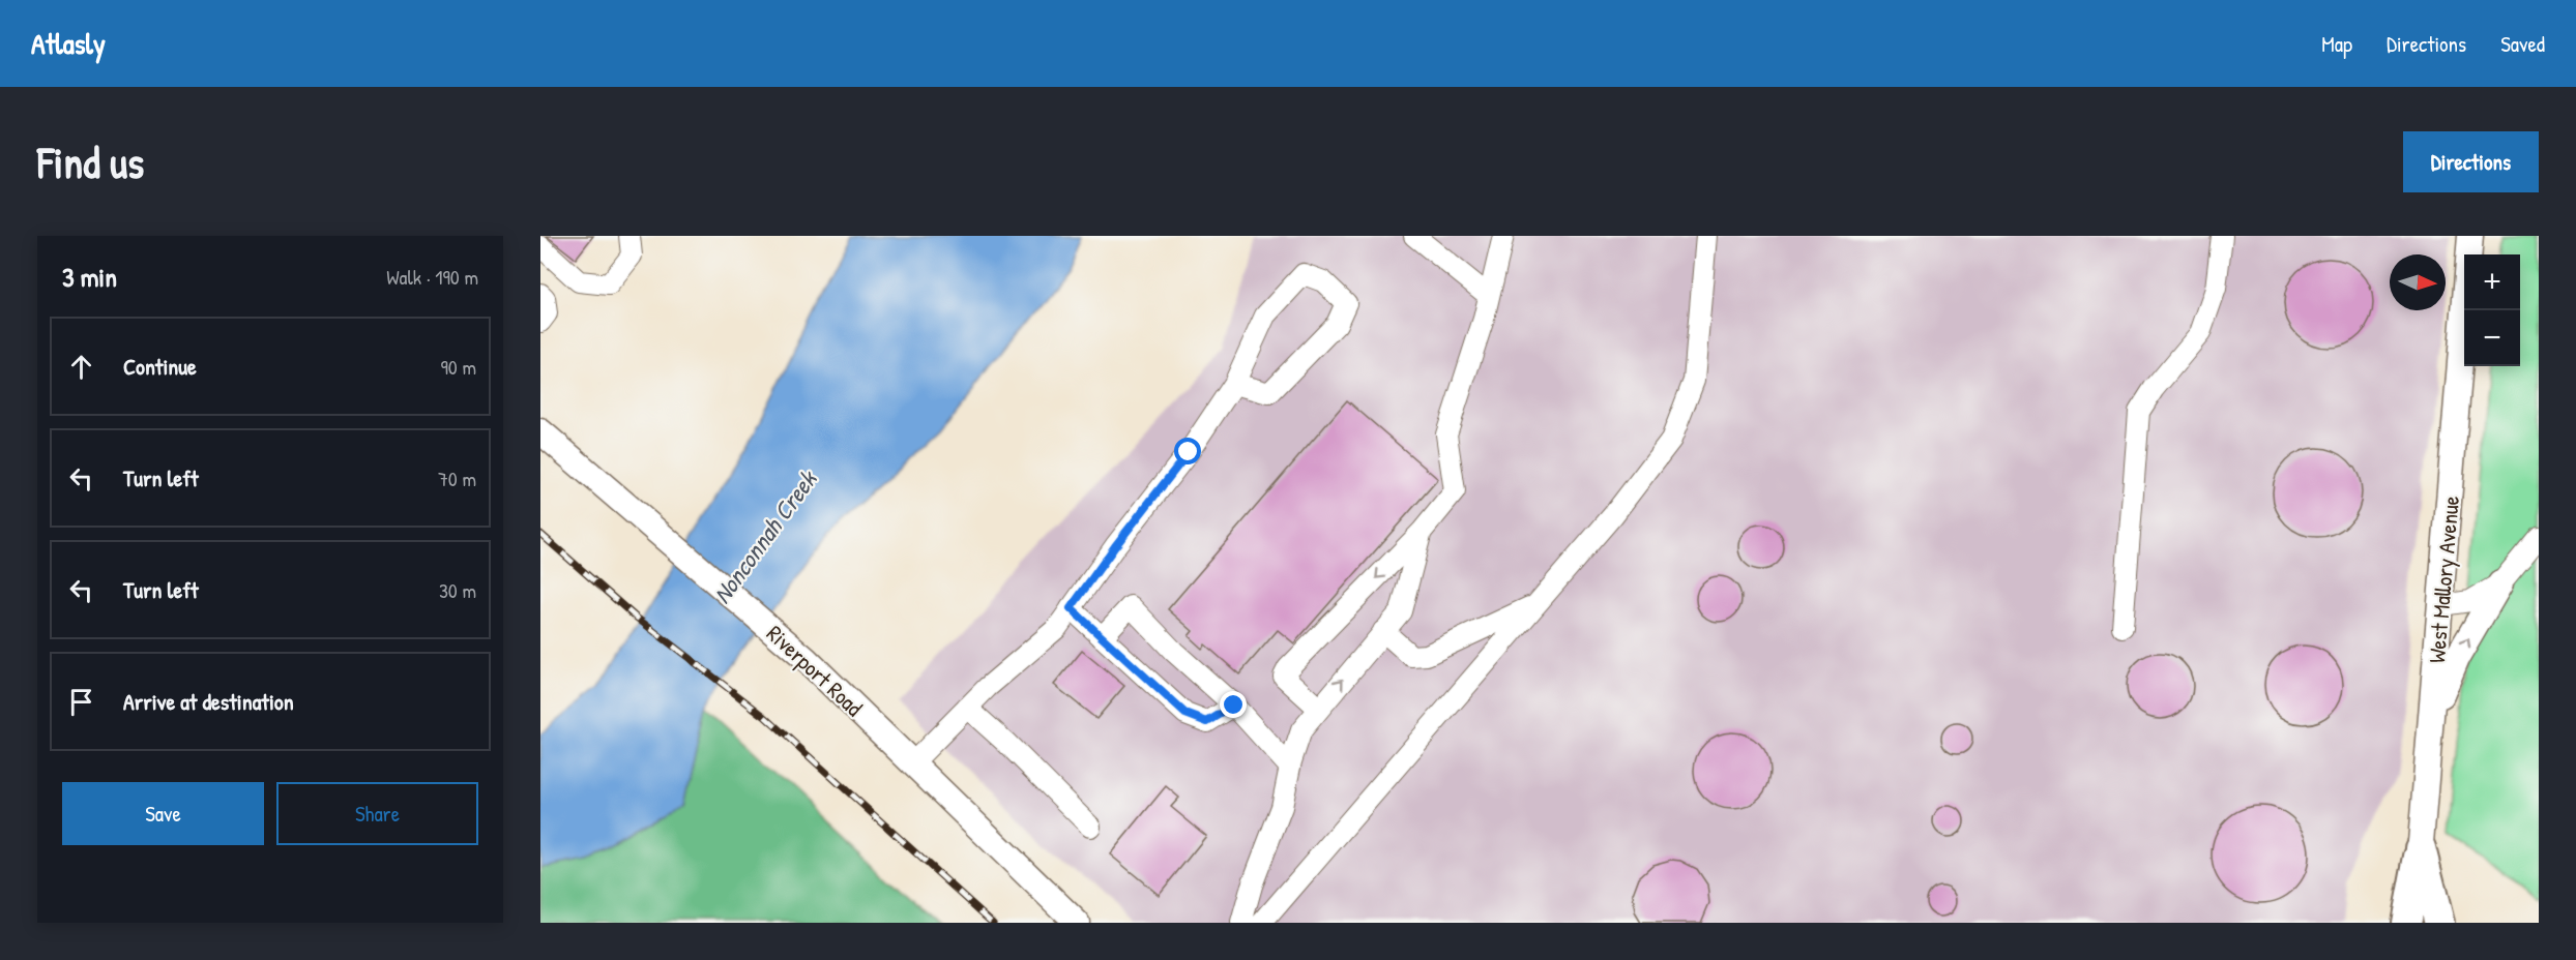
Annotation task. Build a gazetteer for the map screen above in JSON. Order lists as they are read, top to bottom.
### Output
{
  "streets": {
    "main road": ["West Mallory Avenue", "Riverport Road"]
  },
  "water": ["Nonconnah Creek"],
  "north": "right",
  "page": {
    "header": "Atlasly",
    "nav": ["Map", "Directions", "Saved"],
    "buttons": [
      "Directions",
      ["Save", "Share"]
    ],
    "title": "Find us",
    "heading": ["3 min", "Walk · 190 m"],
    "map_buttons": ["+", "−"],
    "list": [
      ["Continue", "90 m"],
      ["Turn left", "70 m"],
      ["Turn left", "30 m"],
      "Arrive at destination"
    ]
  }
}
